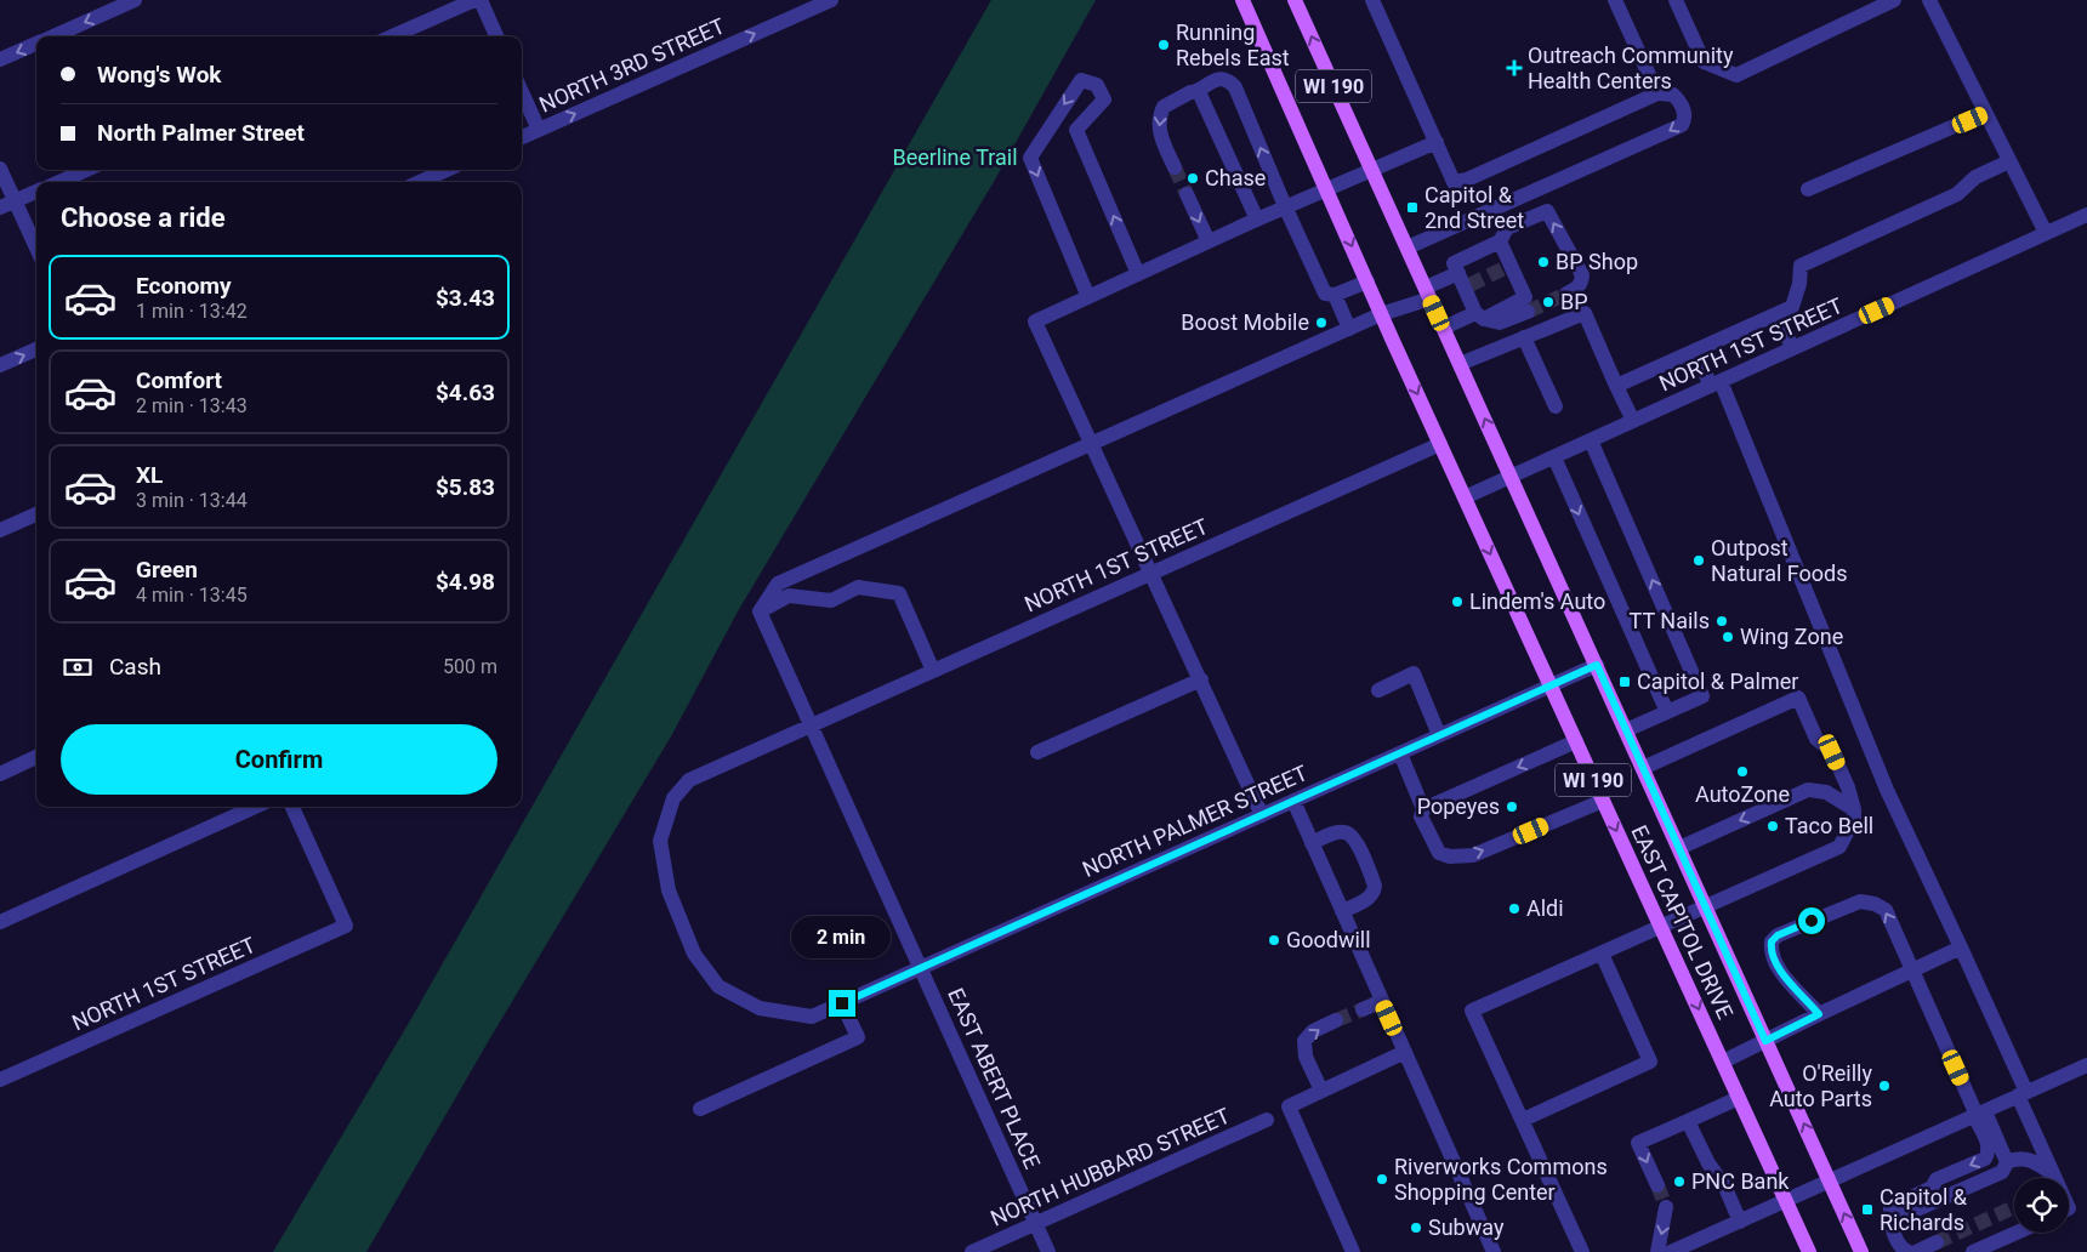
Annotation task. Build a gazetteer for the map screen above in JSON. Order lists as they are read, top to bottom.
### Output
{
  "streets": {
    "main road": ["WI 190", "EAST CAPITOL DRIVE"],
    "street": [
      "NORTH 3RD STREET",
      "NORTH 1ST STREET",
      "NORTH PALMER STREET",
      "EAST ABERT PLACE",
      "NORTH HUBBARD STREET"
    ]
  },
  "crossings": [
    ["WI 190", "NORTH 1ST STREET"],
    ["WI 190", "EAST CAPITOL DRIVE"],
    ["NORTH 1ST STREET", "NORTH PALMER STREET"],
    ["NORTH 1ST STREET", "EAST CAPITOL DRIVE"],
    ["NORTH 1ST STREET", "EAST ABERT PLACE"],
    ["NORTH PALMER STREET", "EAST CAPITOL DRIVE"],
    ["NORTH PALMER STREET", "EAST ABERT PLACE"],
    ["EAST ABERT PLACE", "NORTH HUBBARD STREET"]
  ],
  "one_way": ["NORTH 3RD STREET"],
  "parks": ["Beerline Trail"],
  "places": {
    "other": [
      "Running Rebels East",
      "Chase",
      "BP Shop",
      "BP",
      "Boost Mobile",
      "Outpost Natural Foods",
      "Lindem's Auto",
      "TT Nails",
      "Wing Zone",
      "AutoZone",
      "Popeyes",
      "Taco Bell",
      "Aldi",
      "Goodwill",
      "O'Reilly Auto Parts",
      "Riverworks Commons Shopping Center",
      "PNC Bank",
      "Subway"
    ],
    "health": ["Outreach Community Health Centers"],
    "transit": ["Capitol & 2nd Street", "Capitol & Palmer", "Capitol & Richards"]
  },
  "page": {
    "banner": ["Wong's Wok", "North Palmer Street"],
    "heading": "Choose a ride",
    "list": [
      {
        "name": "Economy",
        "note": "1 min · 13:42",
        "value": "$3.43"
      },
      {
        "name": "Comfort",
        "note": "2 min · 13:43",
        "value": "$4.63"
      },
      {
        "name": "XL",
        "note": "3 min · 13:44",
        "value": "$5.83"
      },
      {
        "name": "Green",
        "note": "4 min · 13:45",
        "value": "$4.98"
      }
    ],
    "pay": ["Cash", "500 m"],
    "buttons": "Confirm",
    "bubble": "2 min"
  }
}
